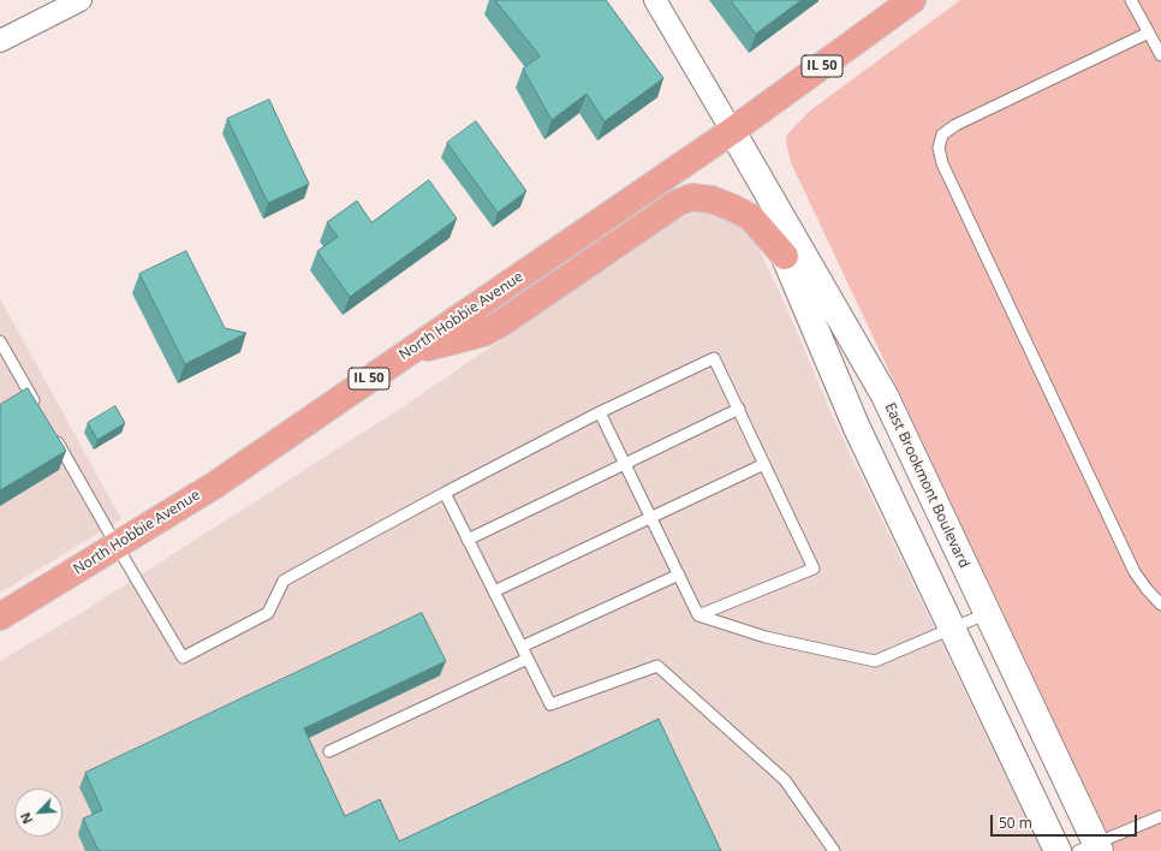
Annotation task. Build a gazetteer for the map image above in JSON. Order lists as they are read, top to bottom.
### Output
{
  "streets": {
    "main road": ["IL 50", "North Hobbie Avenue", "East Brookmont Boulevard"]
  },
  "crossings": [
    ["North Hobbie Avenue", "East Brookmont Boulevard"]
  ],
  "scale_bar": "50 m",
  "north": "bottom left"
}
